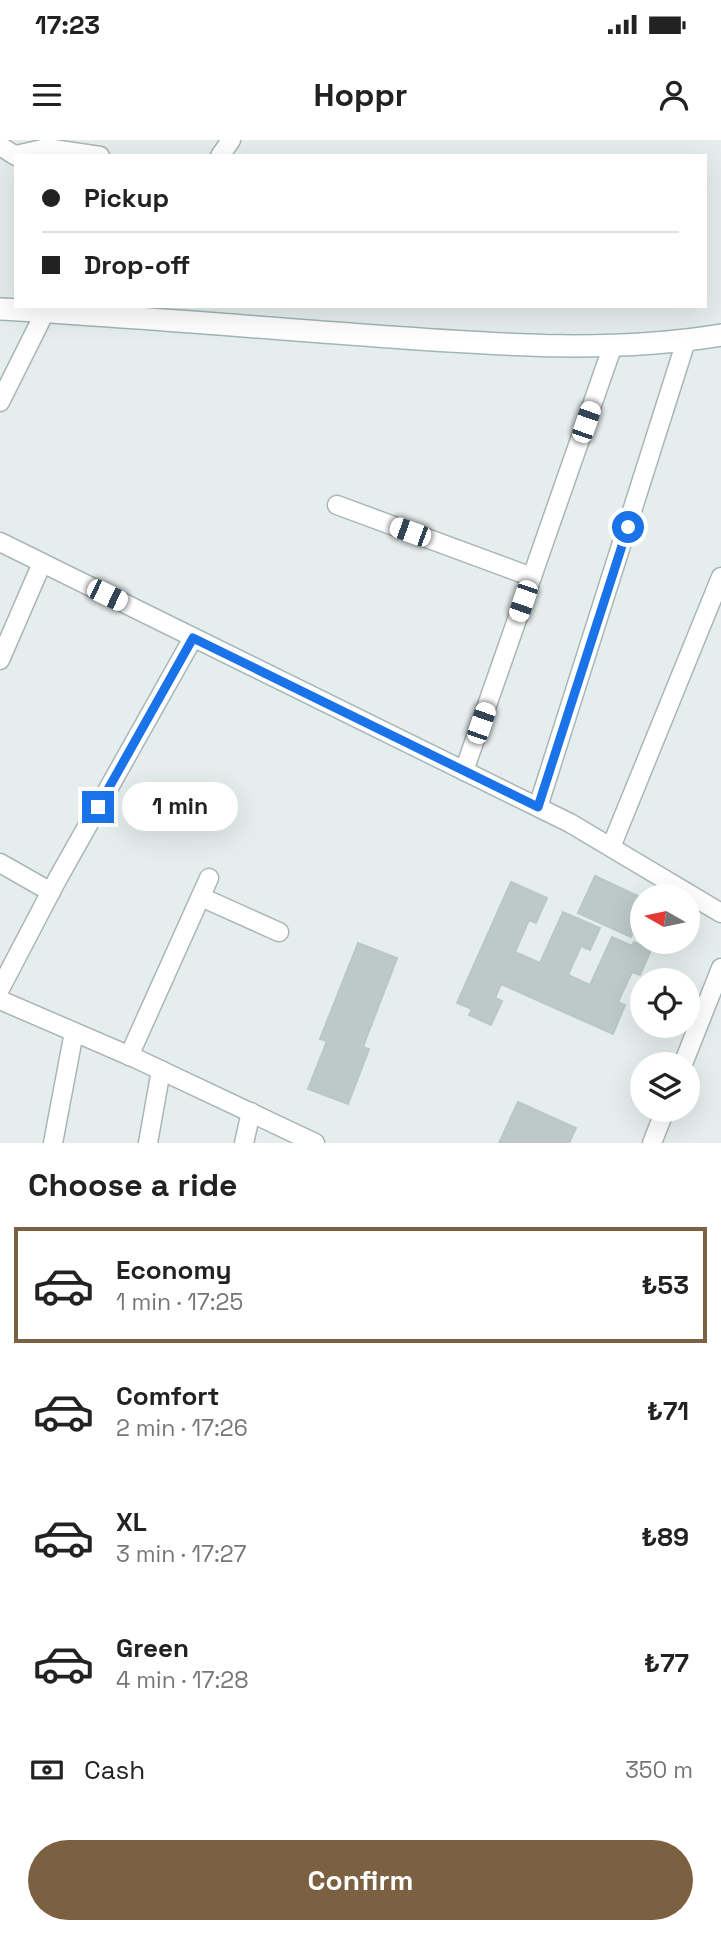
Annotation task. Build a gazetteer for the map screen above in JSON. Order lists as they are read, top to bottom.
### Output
{
  "north": "left",
  "page": {
    "status": "17:23",
    "header": "Hoppr",
    "banner": ["Pickup", "Drop-off"],
    "bubble": "1 min",
    "heading": "Choose a ride",
    "list": [
      {
        "name": "Economy",
        "note": "1 min · 17:25",
        "value": "₺53"
      },
      {
        "name": "Comfort",
        "note": "2 min · 17:26",
        "value": "₺71"
      },
      {
        "name": "XL",
        "note": "3 min · 17:27",
        "value": "₺89"
      },
      {
        "name": "Green",
        "note": "4 min · 17:28",
        "value": "₺77"
      }
    ],
    "pay": ["Cash", "350 m"],
    "buttons": "Confirm"
  }
}
